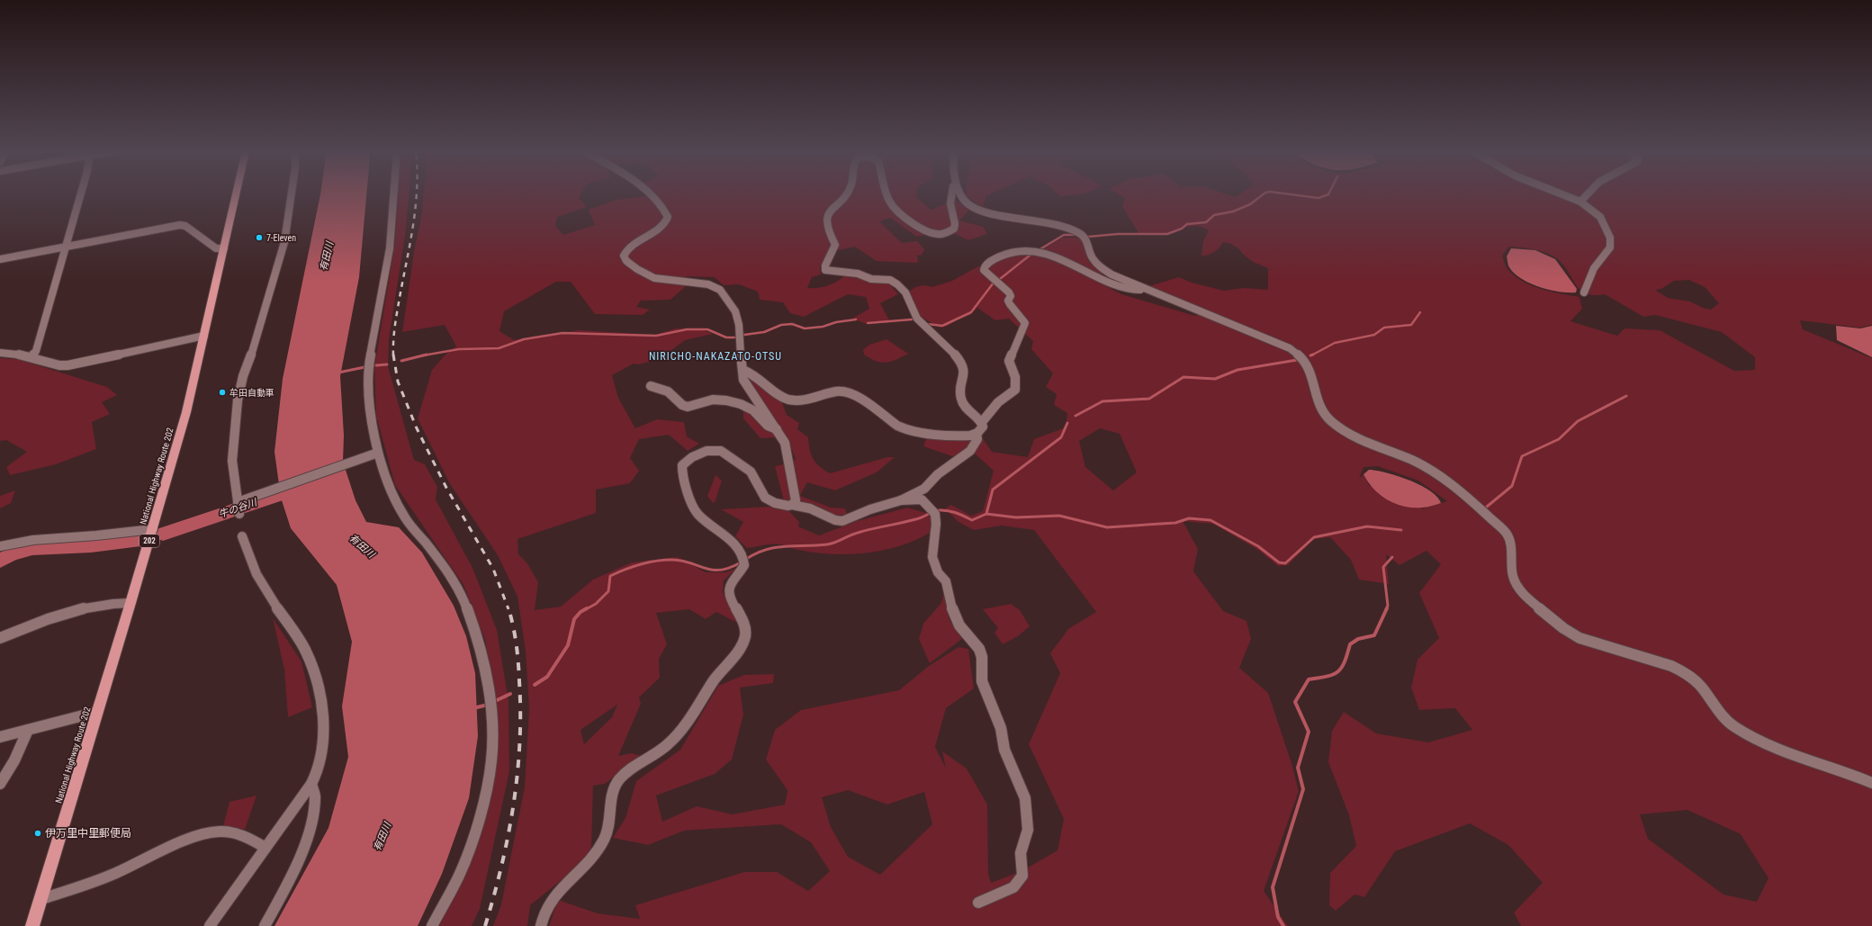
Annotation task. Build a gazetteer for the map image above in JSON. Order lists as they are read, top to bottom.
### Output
{
  "streets": {
    "highway": ["National Highway Route 202", "202"]
  },
  "districts": ["NIRICHO-NAKAZATO-OTSU"],
  "water": ["有田川", "牛の谷川"],
  "places": ["7-Eleven", "牟田自動車", "伊万里中里郵便局"]
}
